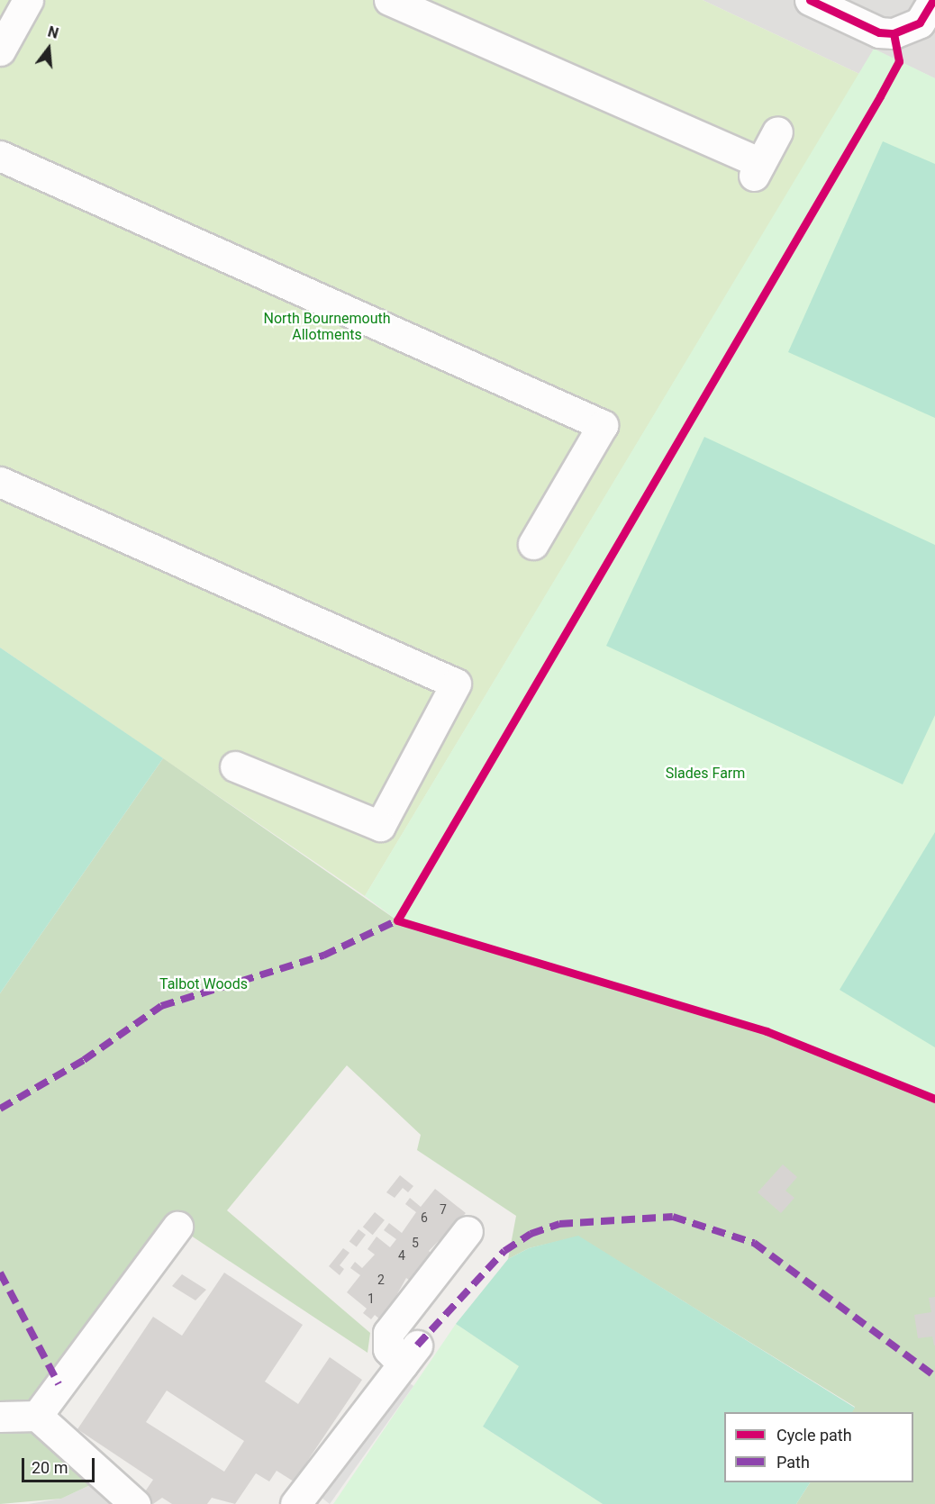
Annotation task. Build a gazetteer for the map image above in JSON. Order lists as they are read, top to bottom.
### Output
{
  "parks": ["North Bournemouth Allotments", "Slades Farm", "Talbot Woods"],
  "house_numbers": [
    "7",
    "6",
    "5",
    "4",
    "2",
    "1"
  ],
  "legend": ["Cycle path", "Path"],
  "scale_bar": "20 m",
  "north": "top"
}
